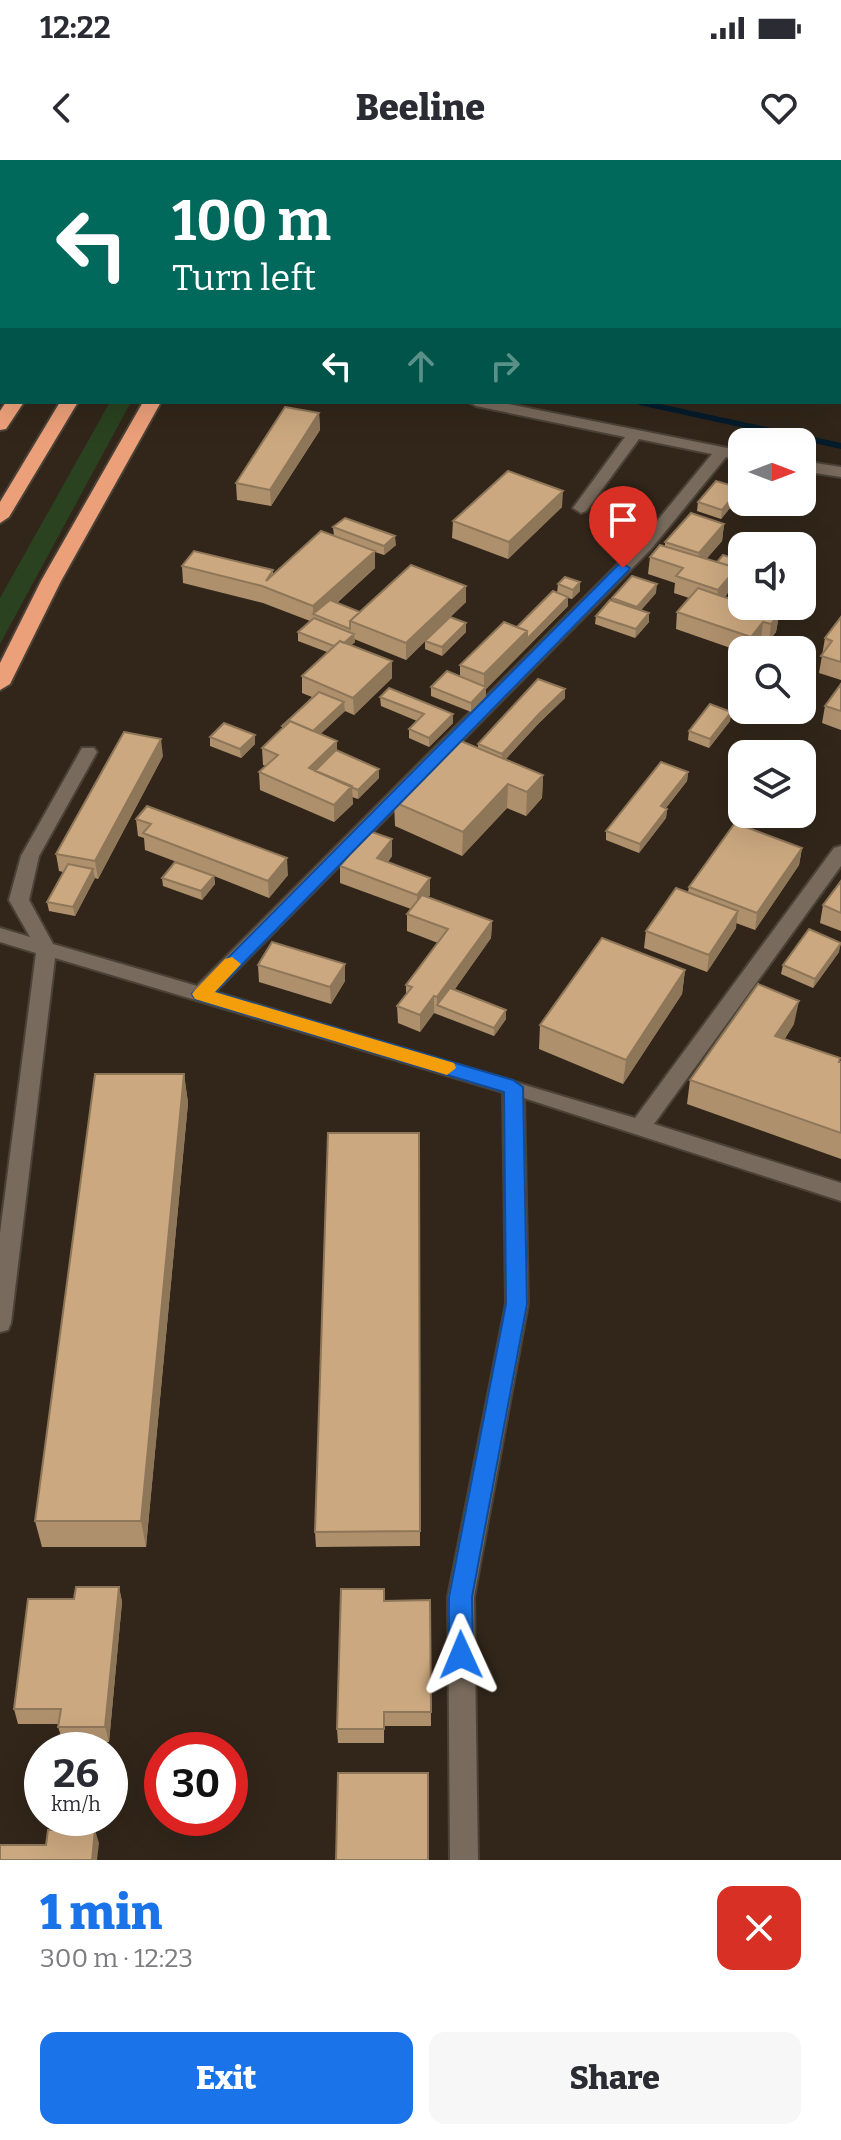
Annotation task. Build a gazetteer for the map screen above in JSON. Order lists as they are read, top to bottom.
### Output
{
  "north": "right",
  "page": {
    "status": "12:22",
    "header": "Beeline",
    "turn": ["100 m", "Turn left"],
    "speed": "26 km/h",
    "limit": "30",
    "heading": ["1 min", "300 m · 12:23"],
    "buttons": ["Exit", "Share"]
  }
}
